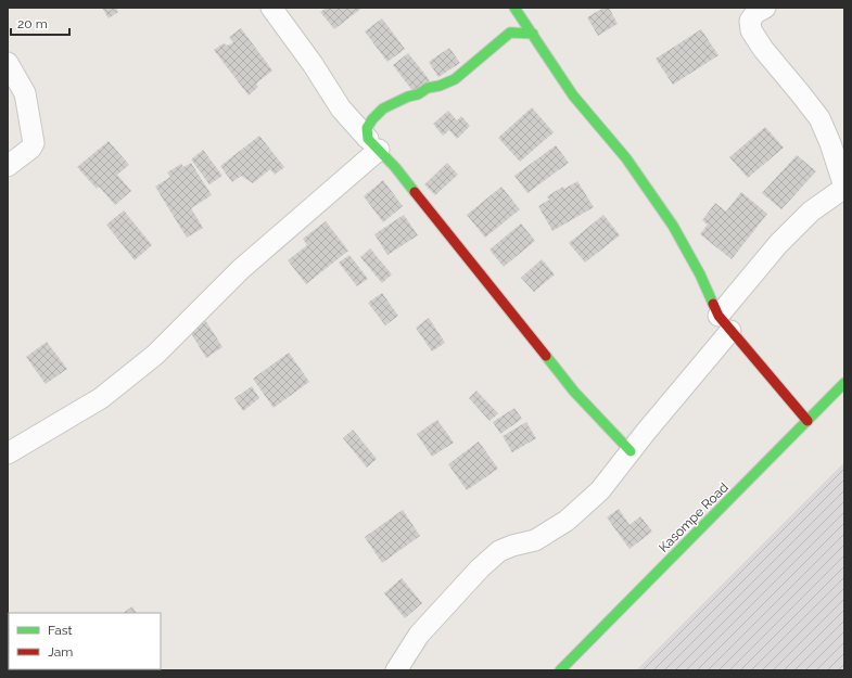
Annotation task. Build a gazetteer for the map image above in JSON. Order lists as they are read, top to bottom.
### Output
{
  "streets": {
    "street": ["Kasompe Road"]
  },
  "legend": ["Fast", "Jam"],
  "scale_bar": "20 m"
}
